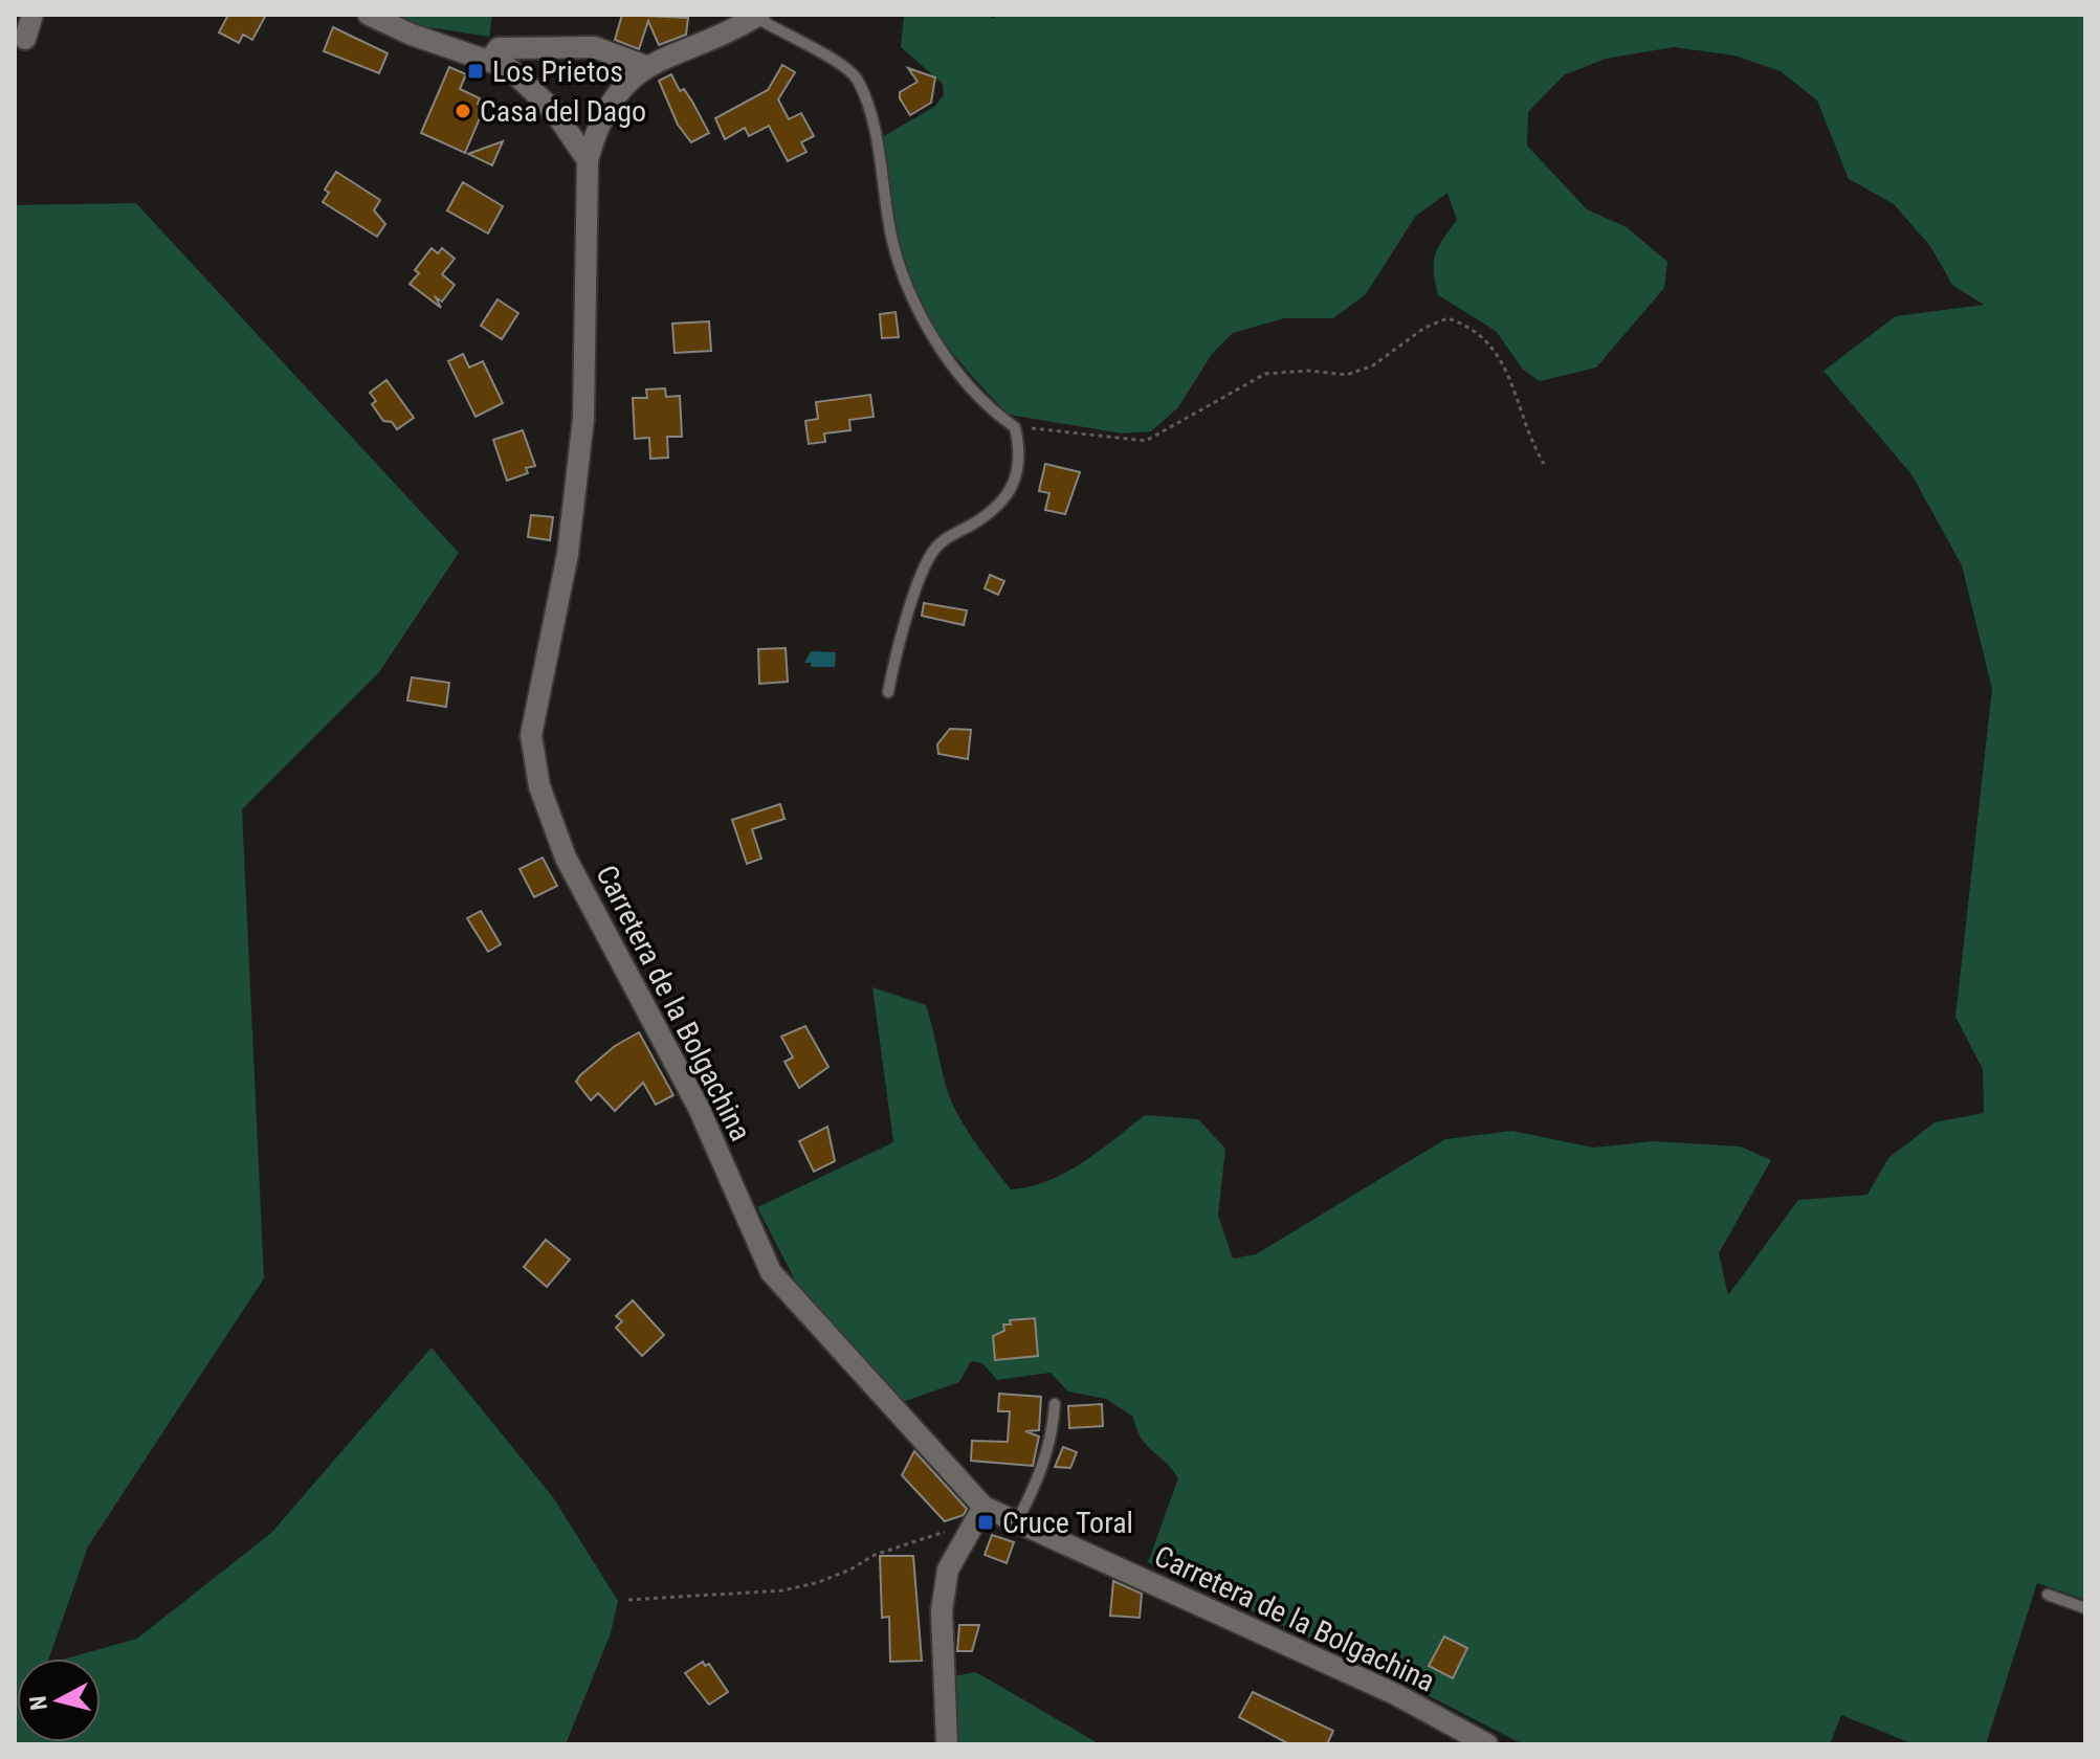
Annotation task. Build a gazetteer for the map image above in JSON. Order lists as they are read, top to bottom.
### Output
{
  "streets": {
    "street": ["Carretera de la Bolgachina"]
  },
  "places": {
    "transit": ["Los Prietos", "Cruce Toral"],
    "other": ["Casa del Dago"]
  },
  "north": "left"
}
